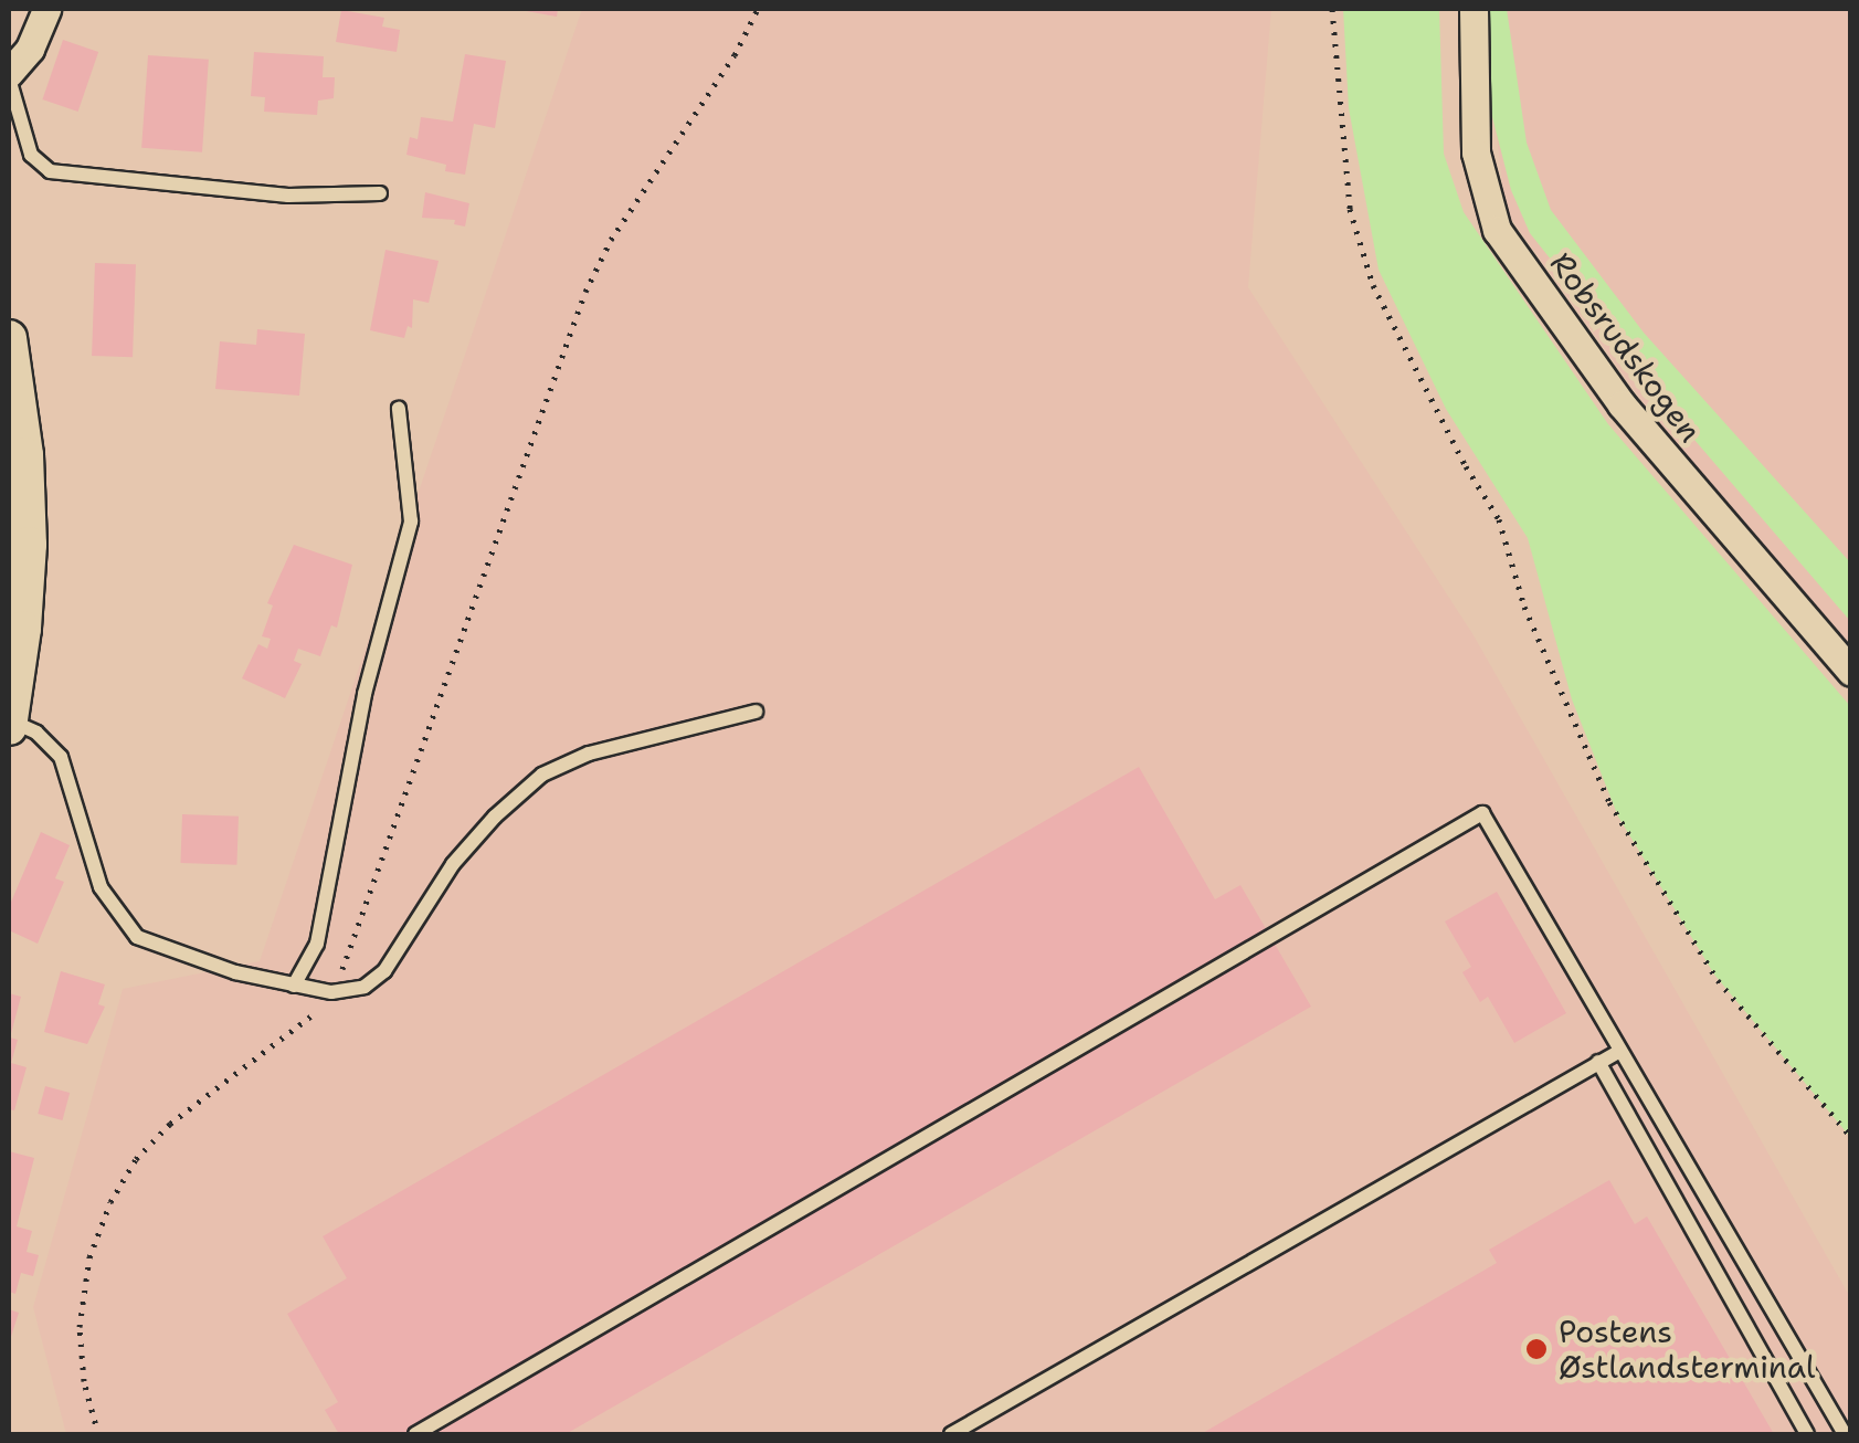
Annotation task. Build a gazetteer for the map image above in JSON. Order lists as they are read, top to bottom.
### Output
{
  "streets": {
    "street": ["Robsrudskogen"]
  },
  "places": ["Postens Østlandsterminal"]
}
